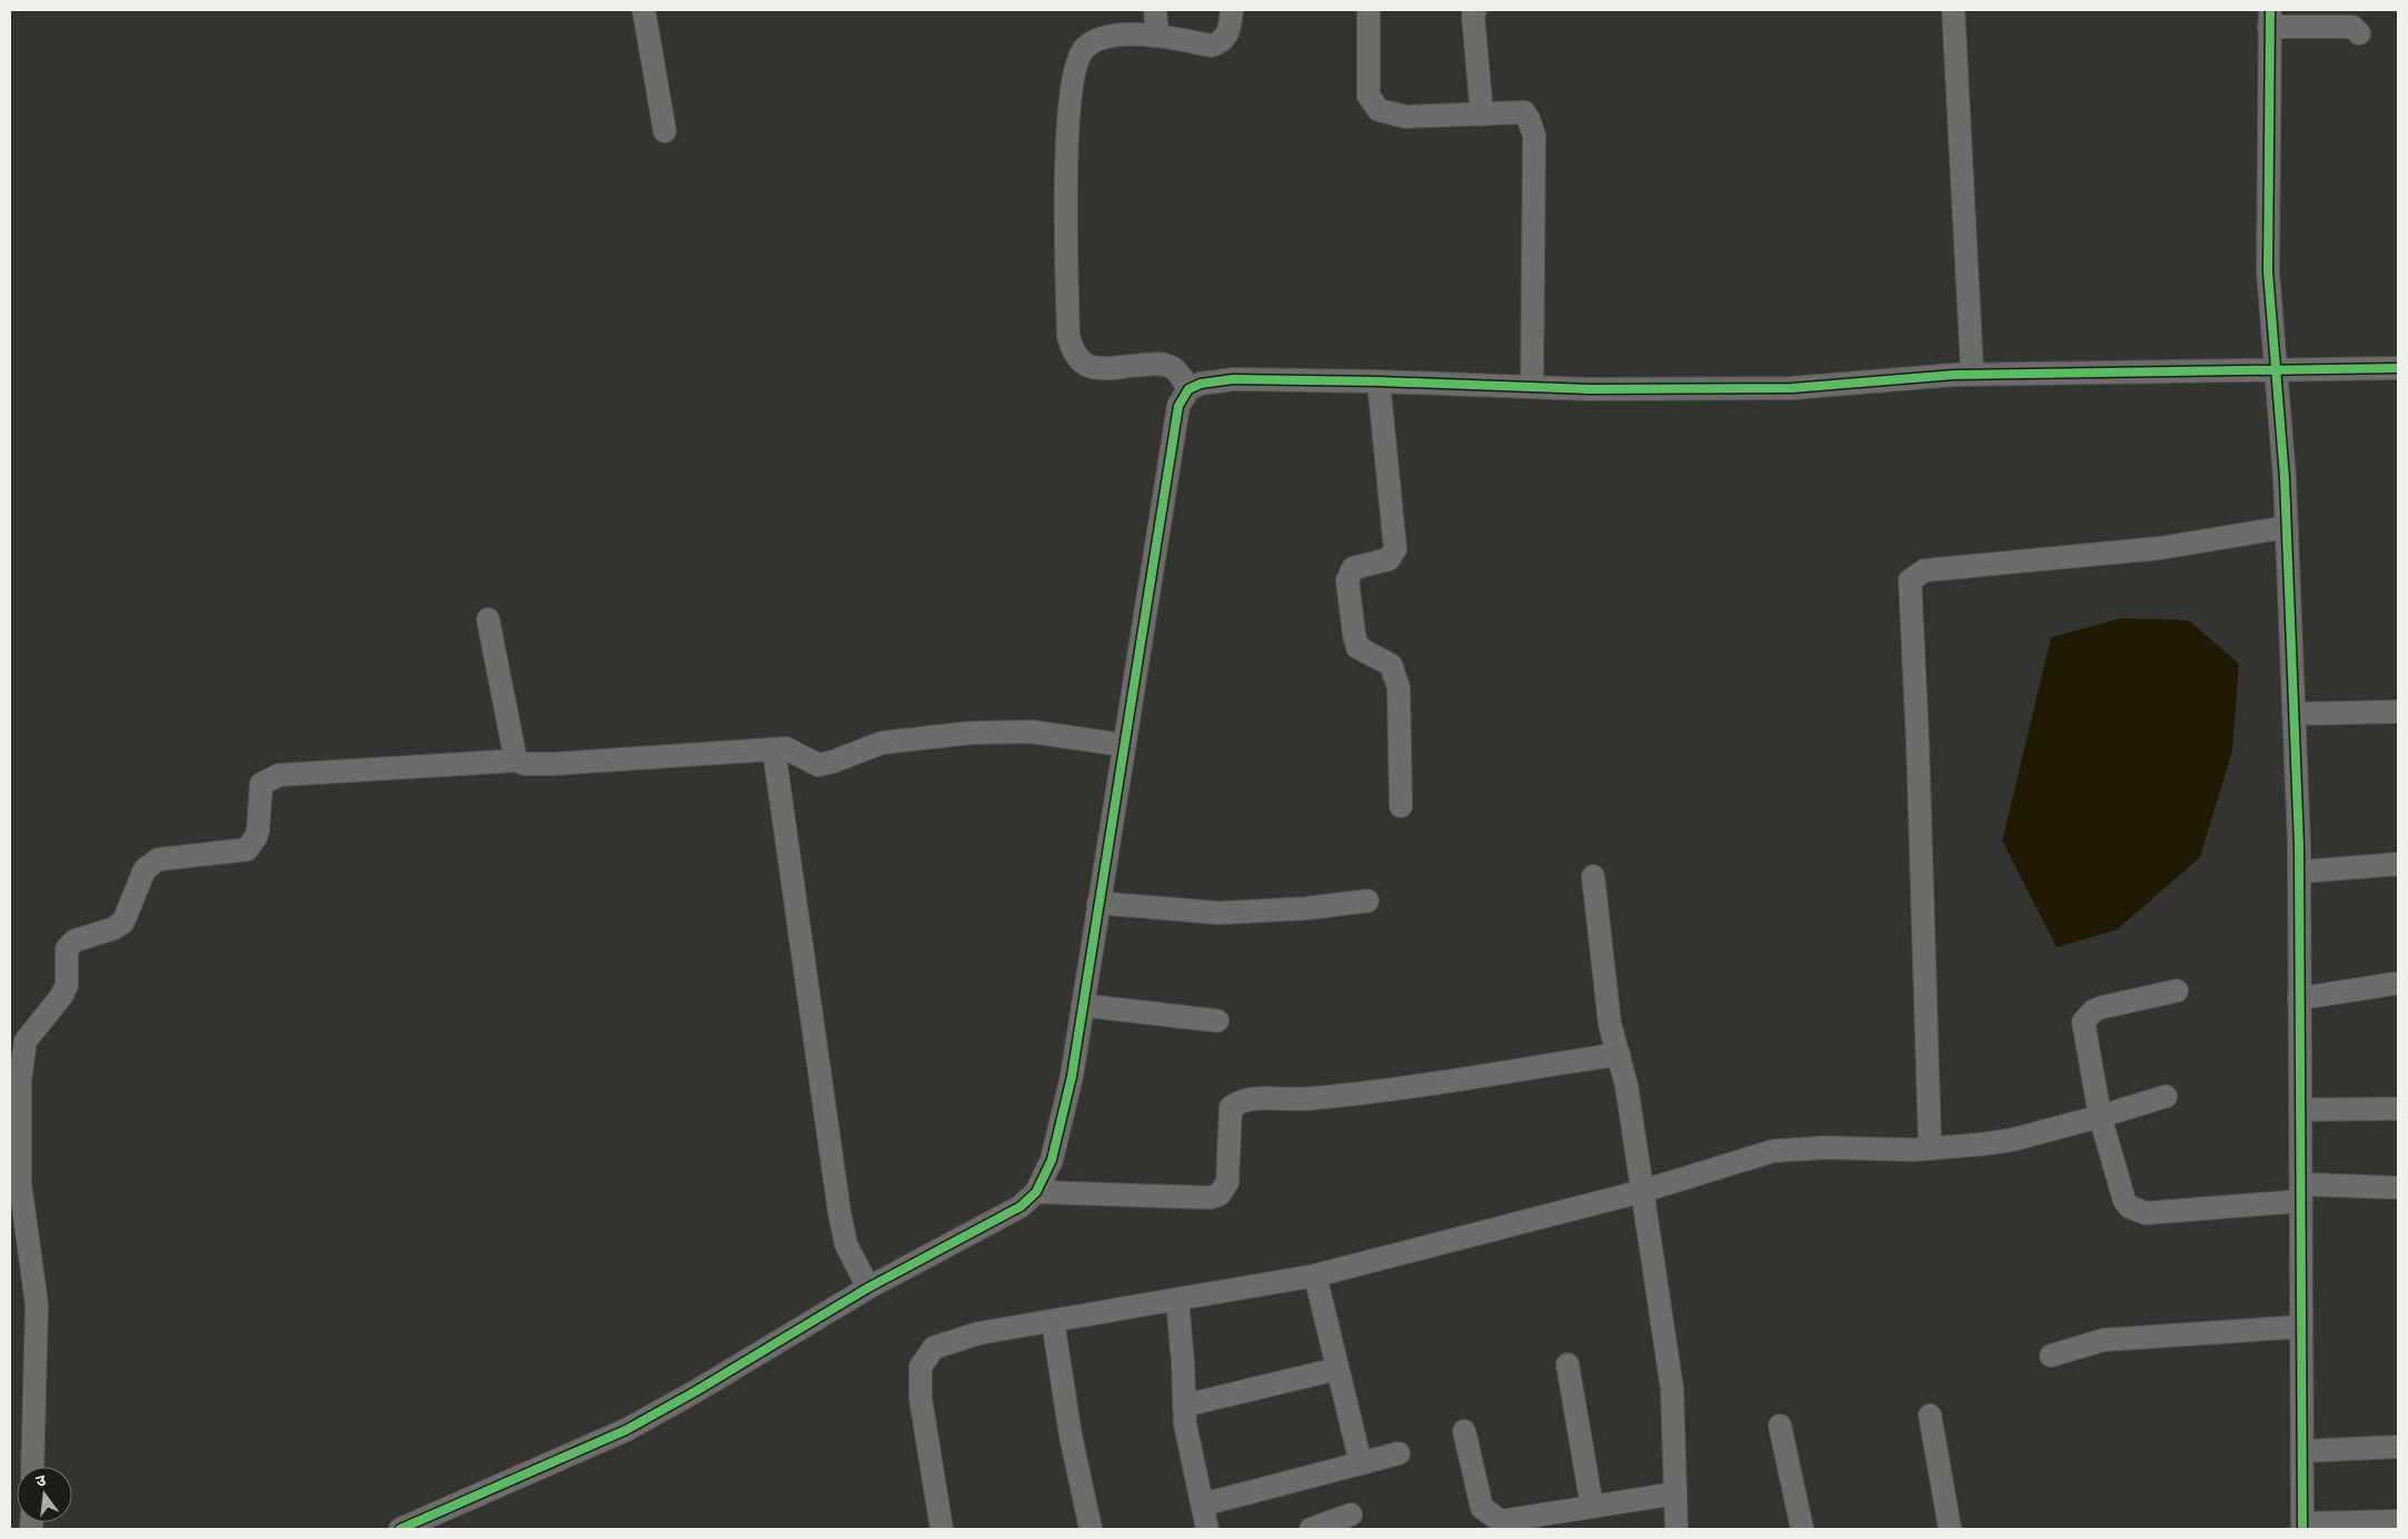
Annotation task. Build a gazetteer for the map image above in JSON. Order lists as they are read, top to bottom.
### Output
{
  "north": "top"
}
